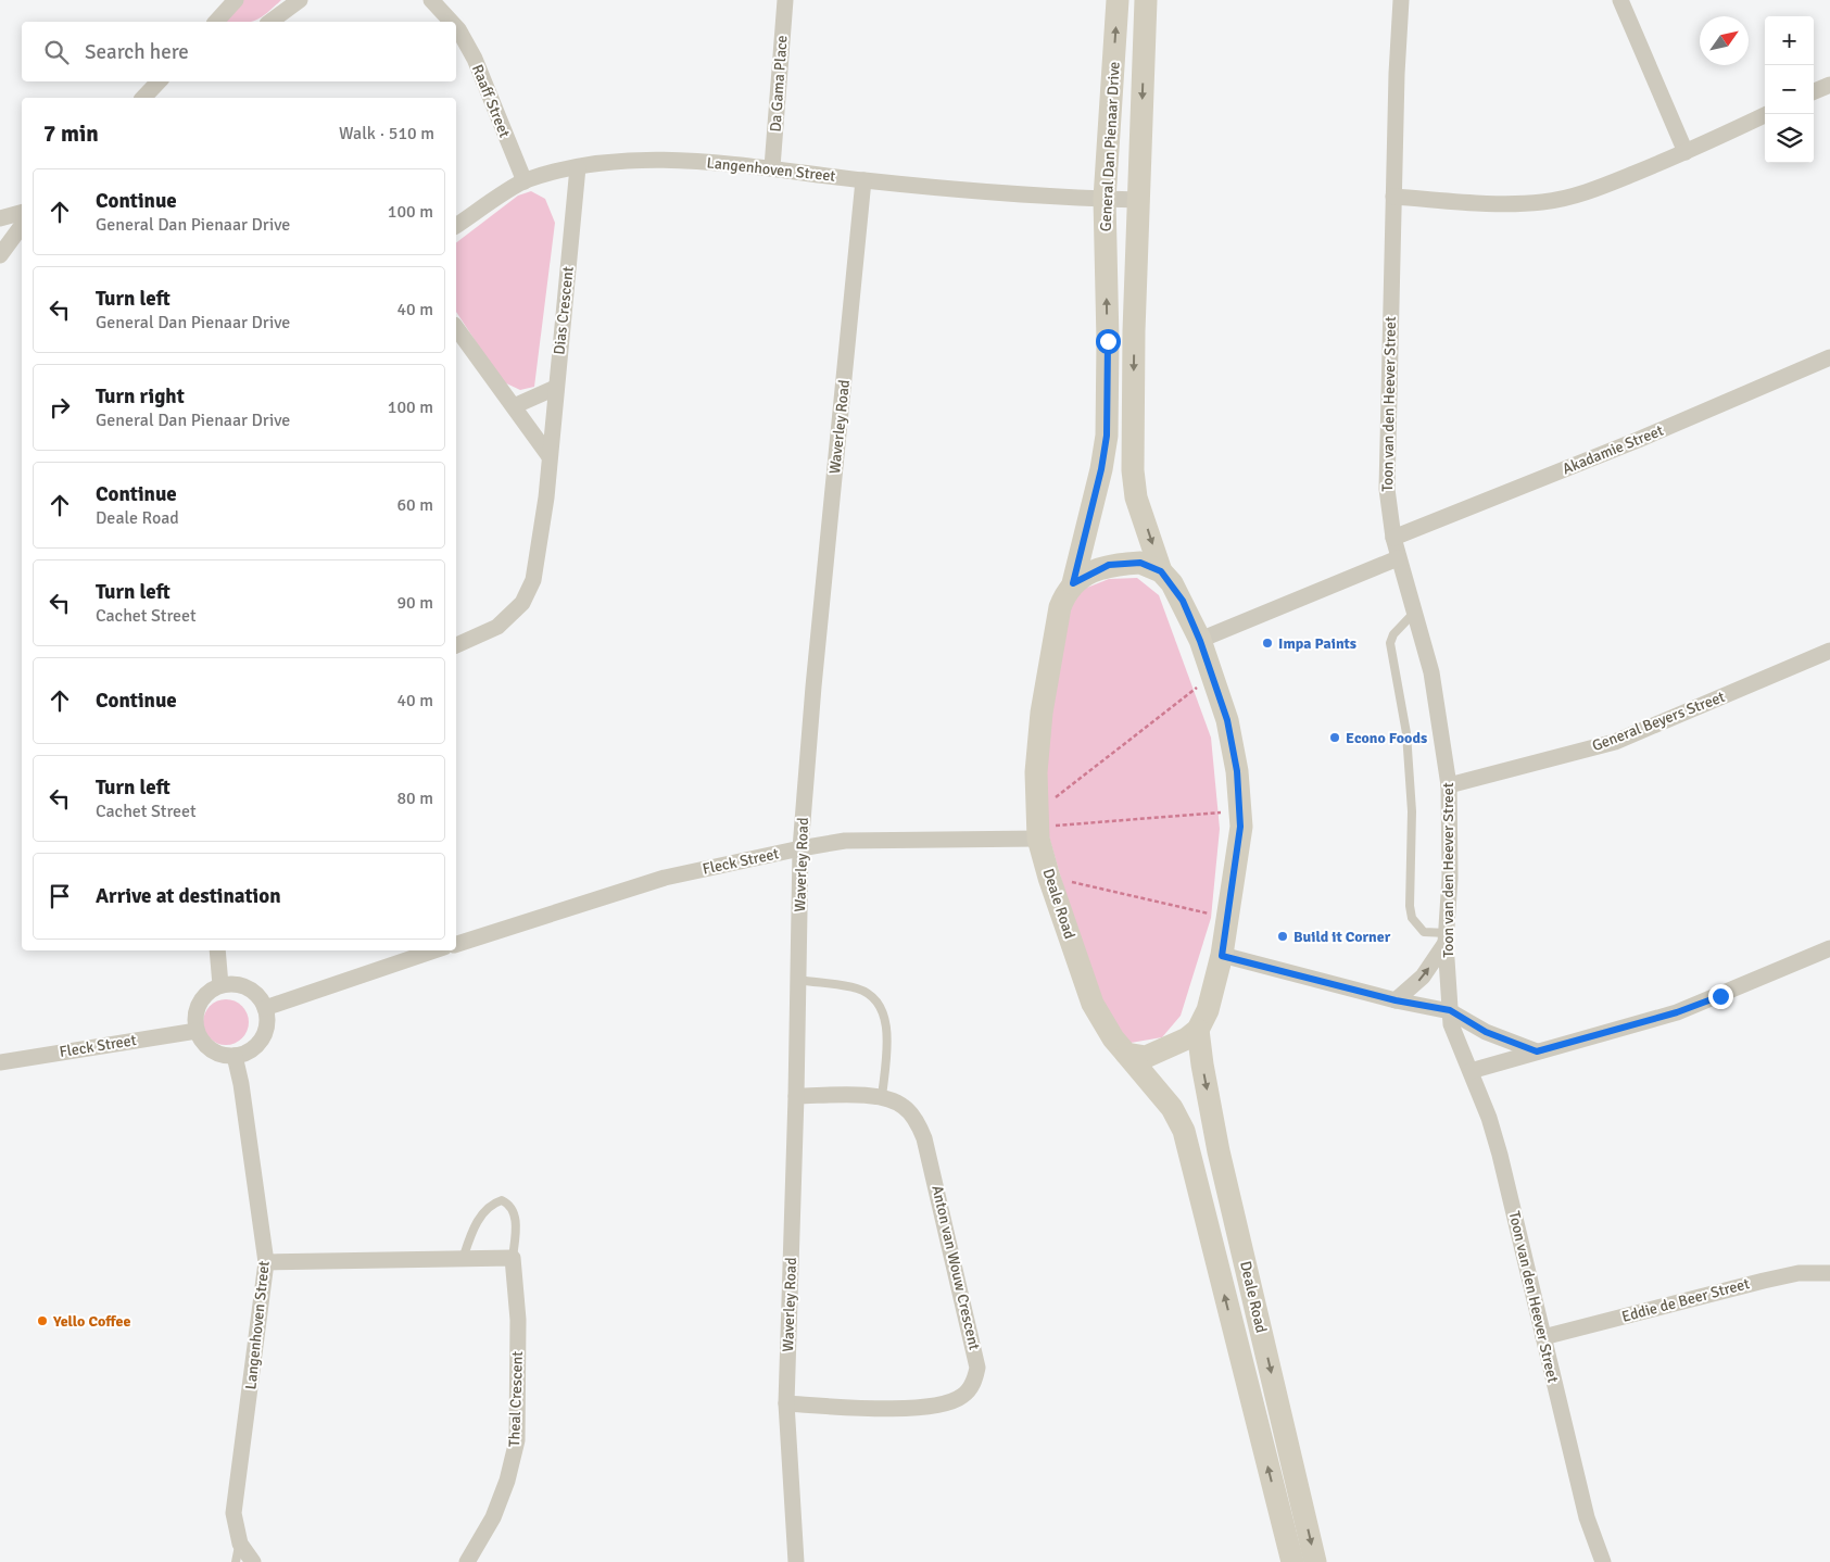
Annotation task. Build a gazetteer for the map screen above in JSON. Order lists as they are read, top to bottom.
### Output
{
  "streets": {
    "street": [
      "Da Gama Place",
      "Raaff Street",
      "General Dan Pienaar Drive",
      "Langenhoven Street",
      "Dias Crescent",
      "Toon van den Heever Street",
      "Waverley Road",
      "Akadamie Street",
      "General Beyers Street",
      "Fleck Street",
      "Deale Road",
      "Anton van Wouw Crescent",
      "Eddie de Beer Street",
      "Theal Crescent"
    ]
  },
  "crossings": [
    ["Da Gama Place", "Langenhoven Street"],
    ["Raaff Street", "Langenhoven Street"],
    ["General Dan Pienaar Drive", "Langenhoven Street"],
    ["General Dan Pienaar Drive", "Fleck Street"],
    ["General Dan Pienaar Drive", "Deale Road"],
    ["Langenhoven Street", "Dias Crescent"],
    ["Langenhoven Street", "Waverley Road"],
    ["Langenhoven Street", "Fleck Street"],
    ["Toon van den Heever Street", "Akadamie Street"],
    ["Toon van den Heever Street", "General Beyers Street"],
    ["Toon van den Heever Street", "Eddie de Beer Street"],
    ["Waverley Road", "Fleck Street"],
    ["Waverley Road", "Anton van Wouw Crescent"],
    ["Fleck Street", "Deale Road"]
  ],
  "places": [
    "Impa Paints",
    "Econo Foods",
    "Build it Corner",
    "Yello Coffee"
  ],
  "north": "top right",
  "page": {
    "map_buttons": ["+", "−"],
    "search": "Search here",
    "heading": ["7 min", "Walk · 510 m"],
    "list": [
      ["Continue", "General Dan Pienaar Drive", "100 m"],
      ["Turn left", "General Dan Pienaar Drive", "40 m"],
      ["Turn right", "General Dan Pienaar Drive", "100 m"],
      ["Continue", "Deale Road", "60 m"],
      ["Turn left", "Cachet Street", "90 m"],
      ["Continue", "40 m"],
      ["Turn left", "Cachet Street", "80 m"],
      "Arrive at destination"
    ]
  }
}
